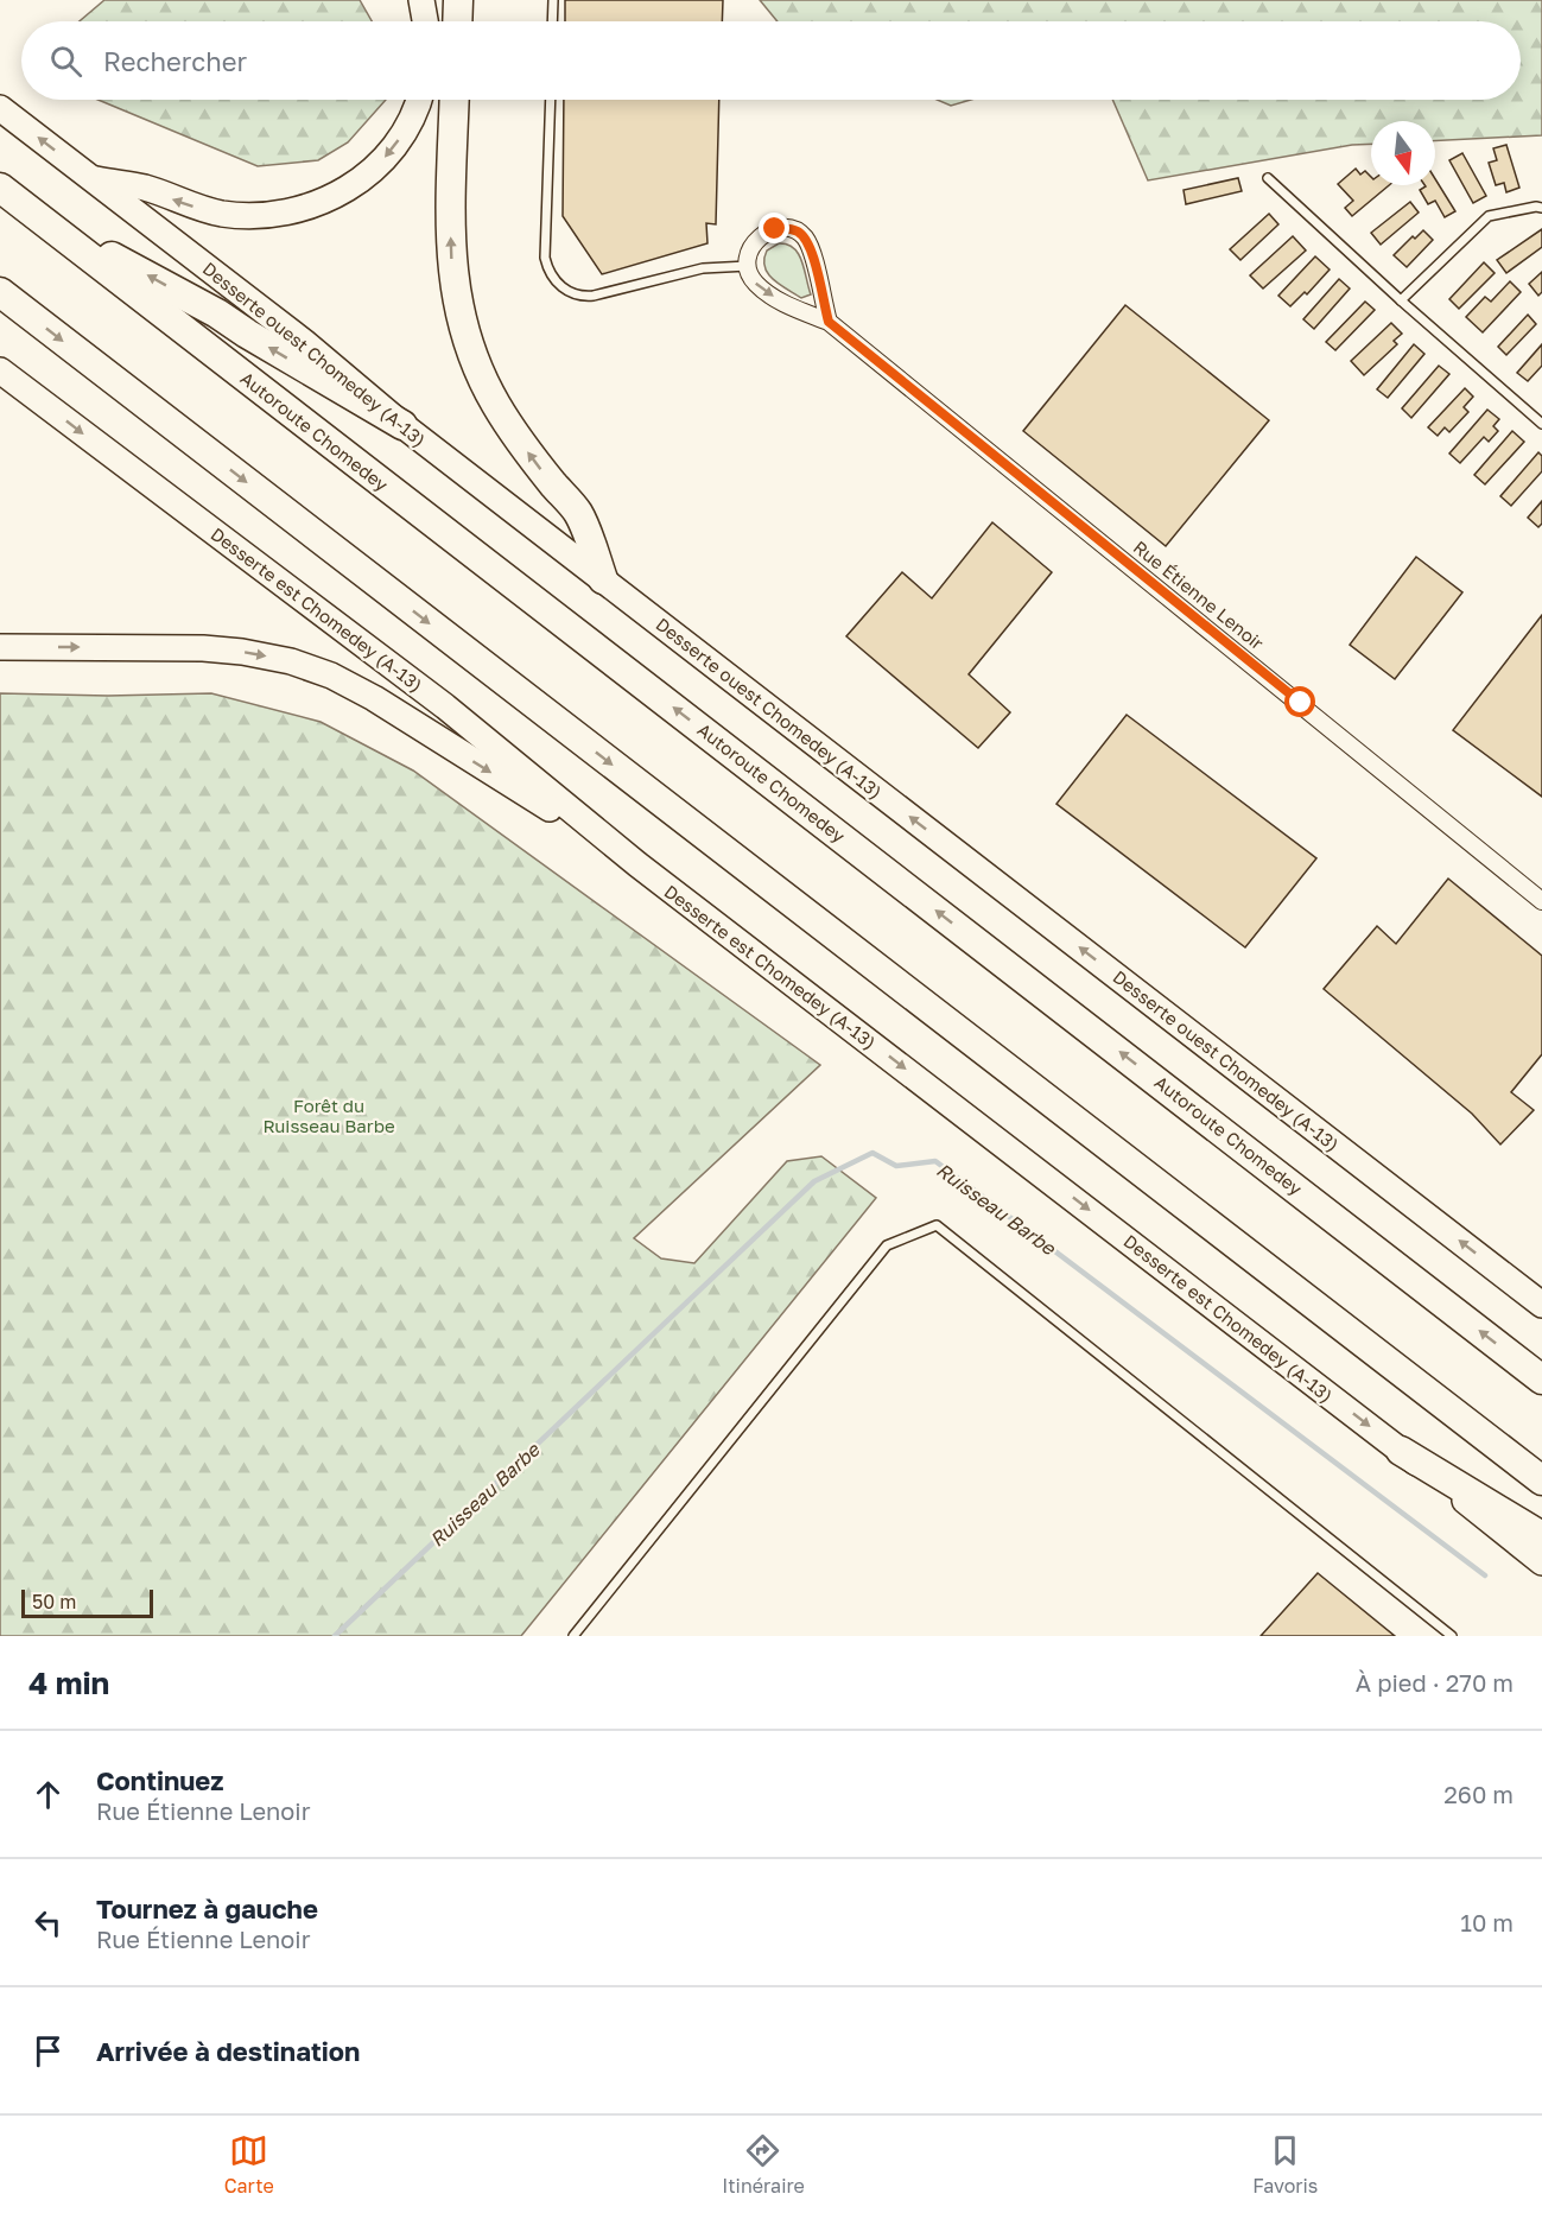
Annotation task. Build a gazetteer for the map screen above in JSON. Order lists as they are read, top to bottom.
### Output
{
  "streets": {
    "highway": ["Autoroute Chomedey"],
    "main road": ["Desserte ouest Chomedey (A-13)", "Desserte est Chomedey (A-13)"],
    "street": ["Rue Étienne Lenoir"]
  },
  "one_way": ["Desserte ouest Chomedey (A-13)"],
  "water": ["Ruisseau Barbe"],
  "parks": ["Forêt du Ruisseau Barbe"],
  "scale_bar": "50 m",
  "north": "bottom",
  "page": {
    "search": "Rechercher",
    "scale": "50 m",
    "heading": ["4 min", "À pied · 270 m"],
    "list": [
      ["Continuez", "Rue Étienne Lenoir", "260 m"],
      ["Tournez à gauche", "Rue Étienne Lenoir", "10 m"],
      "Arrivée à destination"
    ],
    "nav": ["Carte", "Itinéraire", "Favoris"]
  }
}
